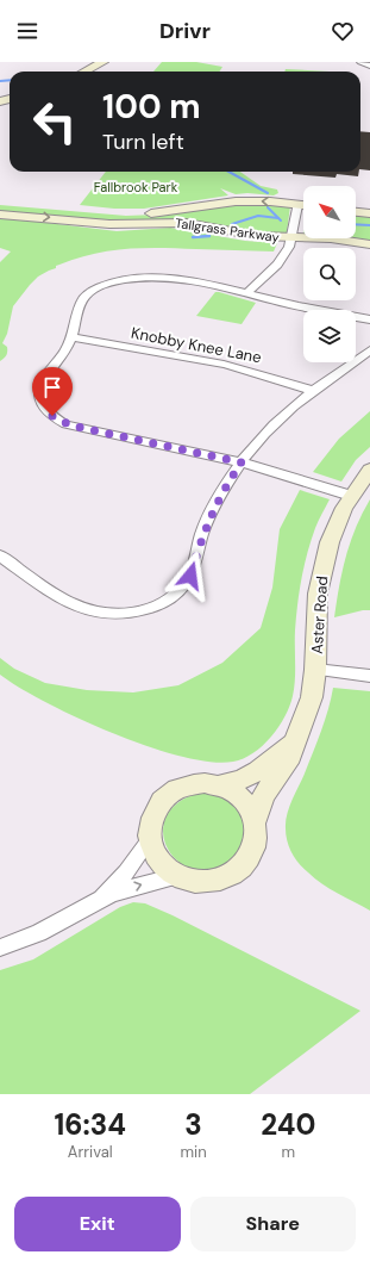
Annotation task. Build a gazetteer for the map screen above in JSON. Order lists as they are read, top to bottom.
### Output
{
  "streets": {
    "street": ["Tallgrass Parkway", "Knobby Knee Lane", "Aster Road"]
  },
  "parks": ["Fallbrook Park"],
  "north": "top left",
  "page": {
    "header": "Drivr",
    "turn": ["100 m", "Turn left"],
    "eta": [
      "16:34",
      "Arrival",
      "3",
      "min",
      "240",
      "m"
    ],
    "buttons": ["Exit", "Share"]
  }
}
